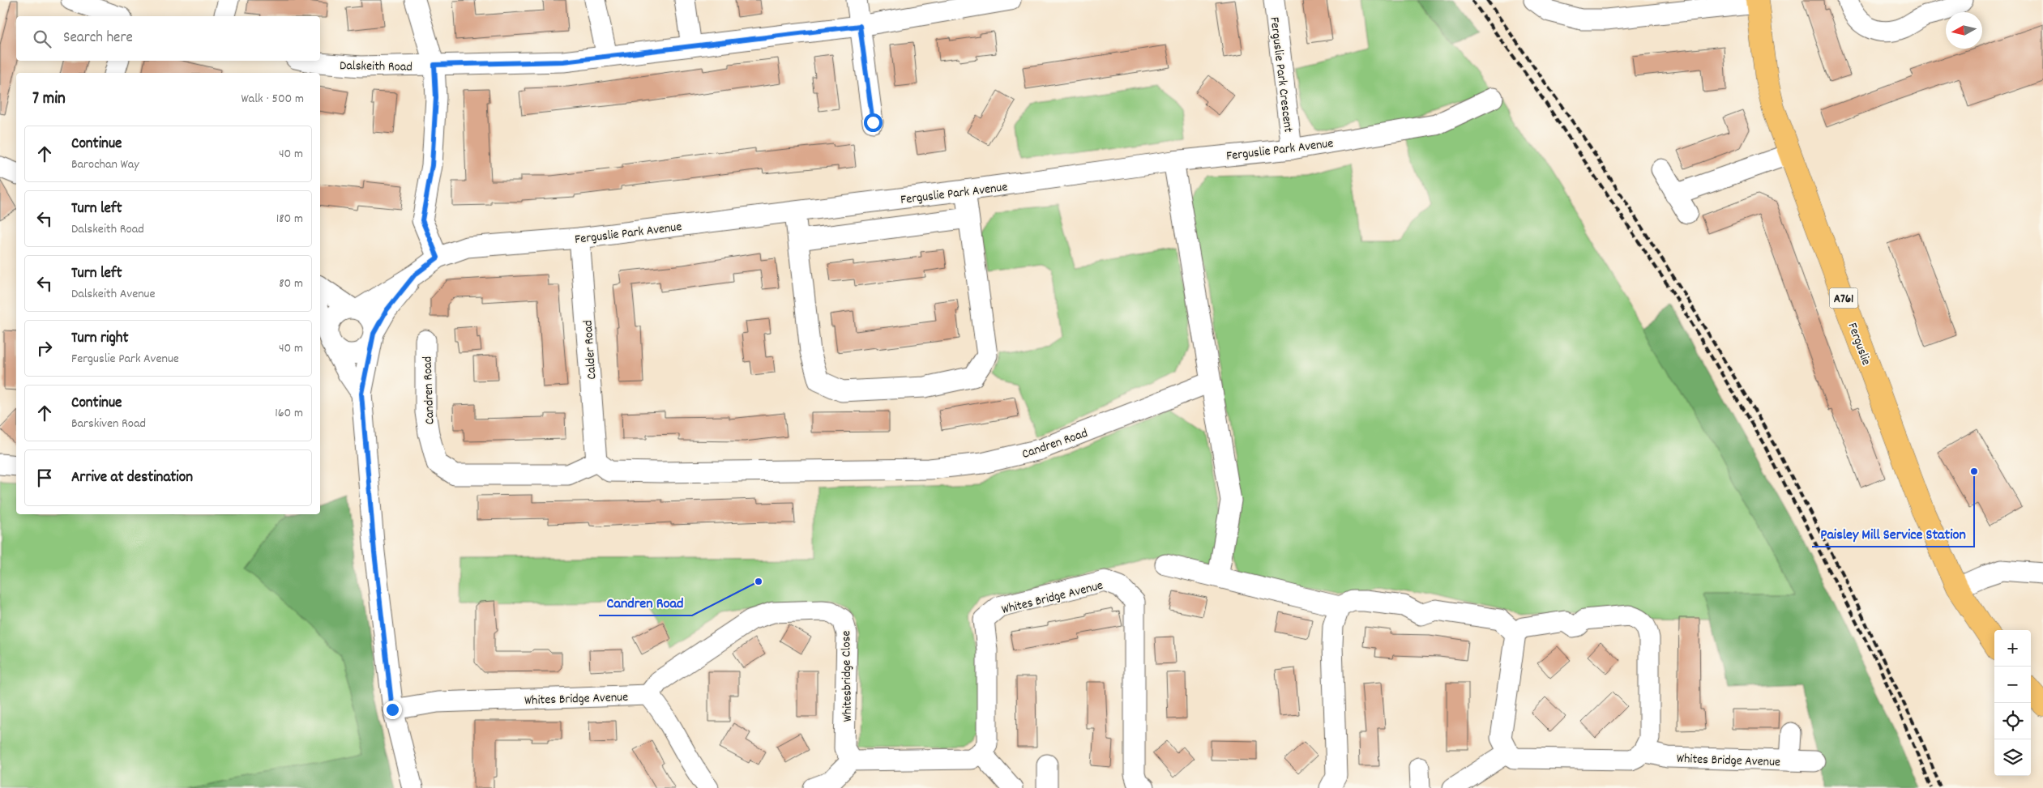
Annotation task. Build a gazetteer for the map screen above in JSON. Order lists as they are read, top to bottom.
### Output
{
  "streets": {
    "main road": ["A761", "Ferguslie"],
    "street": [
      "Dalskeith Road",
      "Ferguslie Park Crescent",
      "Ferguslie Park Avenue",
      "Calder Road",
      "Candren Road",
      "Whites Bridge Avenue",
      "Whitesbridge Close"
    ]
  },
  "crossings": [
    ["Ferguslie Park Crescent", "Ferguslie Park Avenue"],
    ["Ferguslie Park Avenue", "Calder Road"],
    ["Calder Road", "Candren Road"],
    ["Whites Bridge Avenue", "Whitesbridge Close"]
  ],
  "places": ["Paisley Mill Service Station", "Candren Road"],
  "north": "left",
  "page": {
    "search": "Search here",
    "heading": ["7 min", "Walk · 500 m"],
    "list": [
      ["Continue", "Barochan Way", "40 m"],
      ["Turn left", "Dalskeith Road", "180 m"],
      ["Turn left", "Dalskeith Avenue", "80 m"],
      ["Turn right", "Ferguslie Park Avenue", "40 m"],
      ["Continue", "Barskiven Road", "160 m"],
      "Arrive at destination"
    ],
    "map_buttons": ["+", "−"]
  }
}
